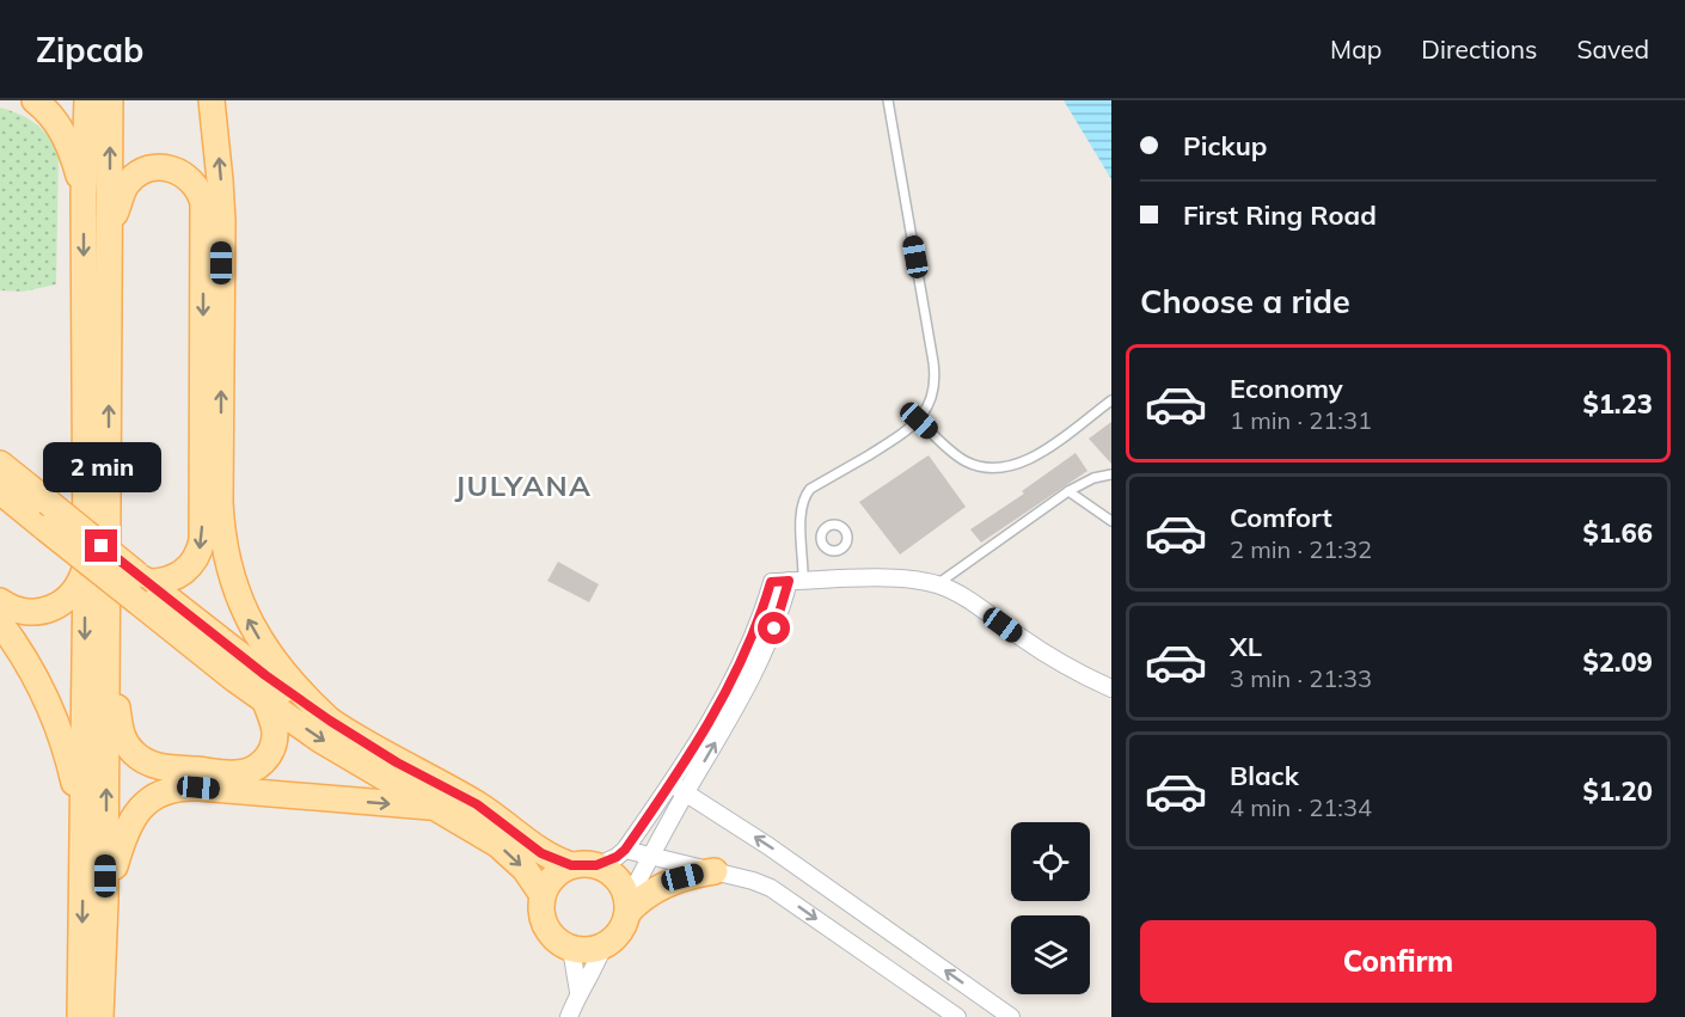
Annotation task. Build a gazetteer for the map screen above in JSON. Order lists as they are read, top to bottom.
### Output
{
  "districts": ["JULYANA"],
  "page": {
    "header": "Zipcab",
    "nav": ["Map", "Directions", "Saved"],
    "banner": ["Pickup", "First Ring Road"],
    "heading": "Choose a ride",
    "list": [
      {
        "name": "Economy",
        "note": "1 min · 21:31",
        "value": "$1.23"
      },
      {
        "name": "Comfort",
        "note": "2 min · 21:32",
        "value": "$1.66"
      },
      {
        "name": "XL",
        "note": "3 min · 21:33",
        "value": "$2.09"
      },
      {
        "name": "Black",
        "note": "4 min · 21:34",
        "value": "$1.20"
      }
    ],
    "bubble": "2 min",
    "buttons": "Confirm"
  }
}
